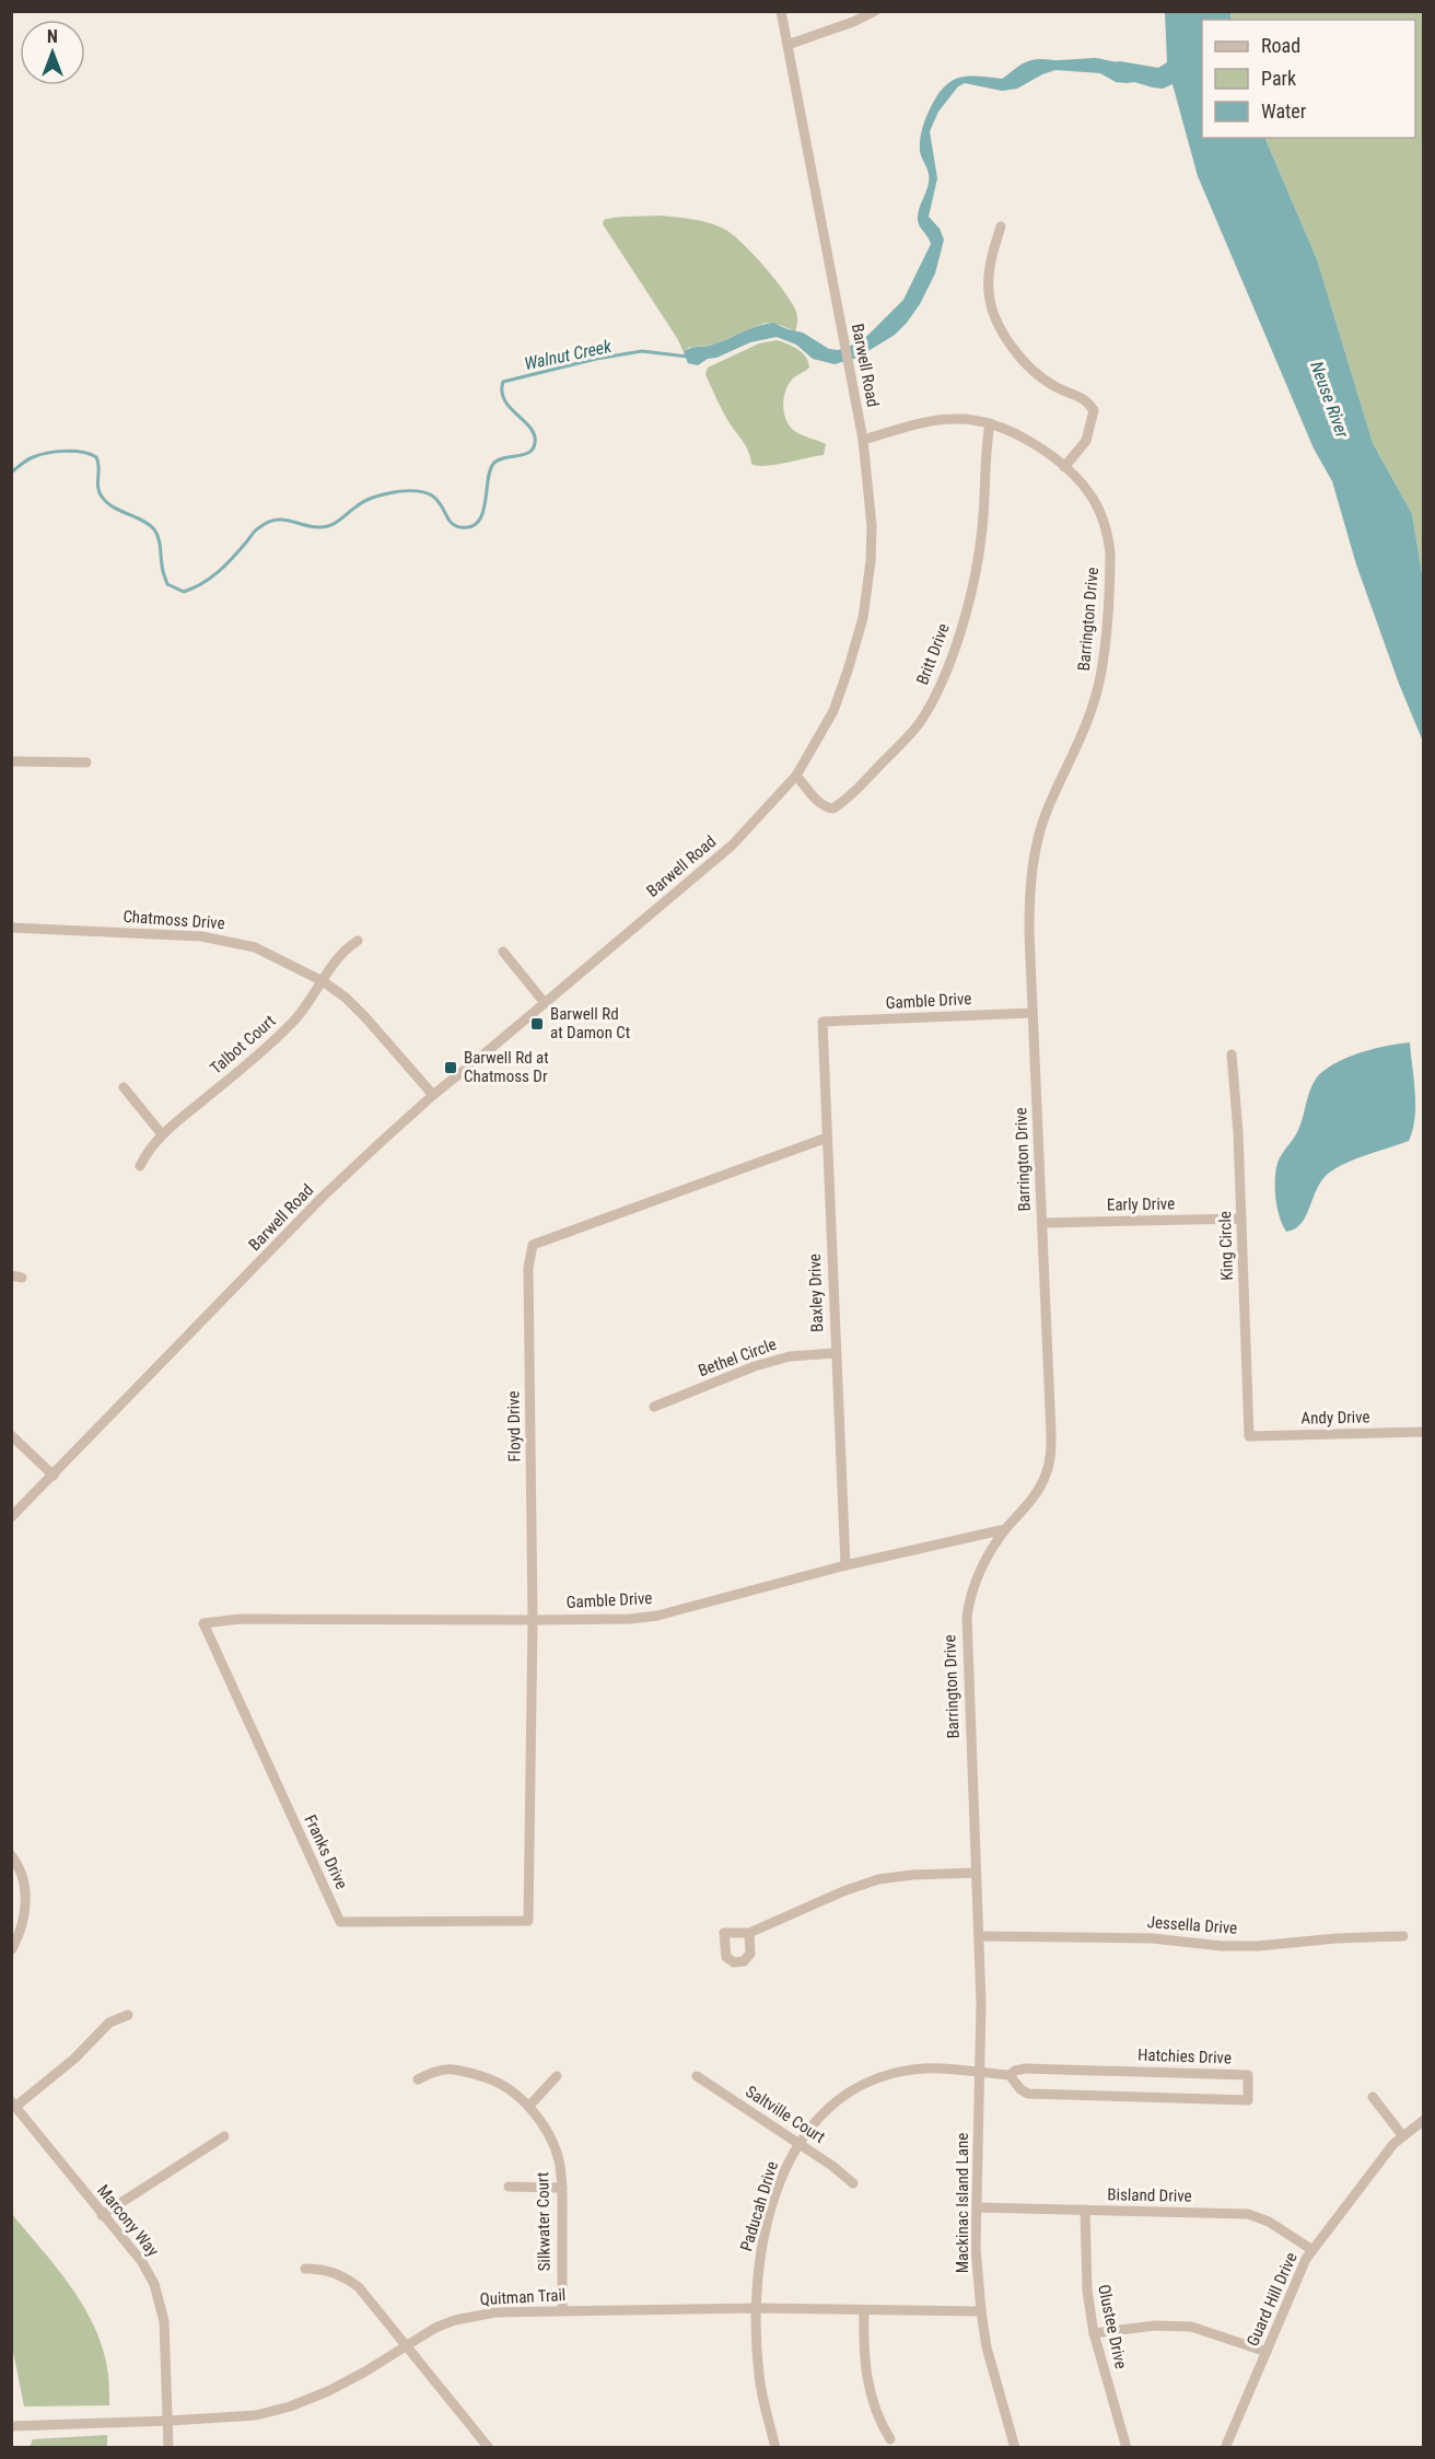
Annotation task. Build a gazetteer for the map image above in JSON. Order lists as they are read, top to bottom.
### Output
{
  "streets": {
    "street": [
      "Barwell Road",
      "Barrington Drive",
      "Britt Drive",
      "Chatmoss Drive",
      "Gamble Drive",
      "Talbot Court",
      "Early Drive",
      "King Circle",
      "Baxley Drive",
      "Bethel Circle",
      "Andy Drive",
      "Floyd Drive",
      "Franks Drive",
      "Jessella Drive",
      "Hatchies Drive",
      "Saltville Court",
      "Bisland Drive",
      "Mackinac Island Lane",
      "Paducah Drive",
      "Marcony Way",
      "Silkwater Court",
      "Quitman Trail",
      "Guard Hill Drive",
      "Olustee Drive"
    ]
  },
  "crossings": [
    ["Barwell Road", "Barrington Drive"],
    ["Barwell Road", "Britt Drive"],
    ["Barwell Road", "Chatmoss Drive"],
    ["Barrington Drive", "Britt Drive"],
    ["Barrington Drive", "Gamble Drive"],
    ["Barrington Drive", "Early Drive"],
    ["Barrington Drive", "Jessella Drive"],
    ["Barrington Drive", "Hatchies Drive"],
    ["Barrington Drive", "Mackinac Island Lane"],
    ["Barrington Drive", "Paducah Drive"],
    ["Chatmoss Drive", "Talbot Court"],
    ["Gamble Drive", "Baxley Drive"],
    ["Gamble Drive", "Floyd Drive"],
    ["Gamble Drive", "Franks Drive"],
    ["Early Drive", "King Circle"],
    ["King Circle", "Andy Drive"],
    ["Baxley Drive", "Bethel Circle"],
    ["Baxley Drive", "Floyd Drive"],
    ["Floyd Drive", "Franks Drive"],
    ["Hatchies Drive", "Mackinac Island Lane"],
    ["Hatchies Drive", "Paducah Drive"],
    ["Saltville Court", "Paducah Drive"],
    ["Bisland Drive", "Mackinac Island Lane"],
    ["Bisland Drive", "Guard Hill Drive"],
    ["Bisland Drive", "Olustee Drive"],
    ["Mackinac Island Lane", "Paducah Drive"],
    ["Mackinac Island Lane", "Quitman Trail"],
    ["Paducah Drive", "Quitman Trail"],
    ["Marcony Way", "Quitman Trail"],
    ["Silkwater Court", "Quitman Trail"]
  ],
  "water": ["Walnut Creek", "Neuse River"],
  "places": {
    "transit": ["Barwell Rd at Damon Ct", "Barwell Rd at Chatmoss Dr"]
  },
  "legend": ["Road", "Park", "Water"],
  "north": "top"
}
